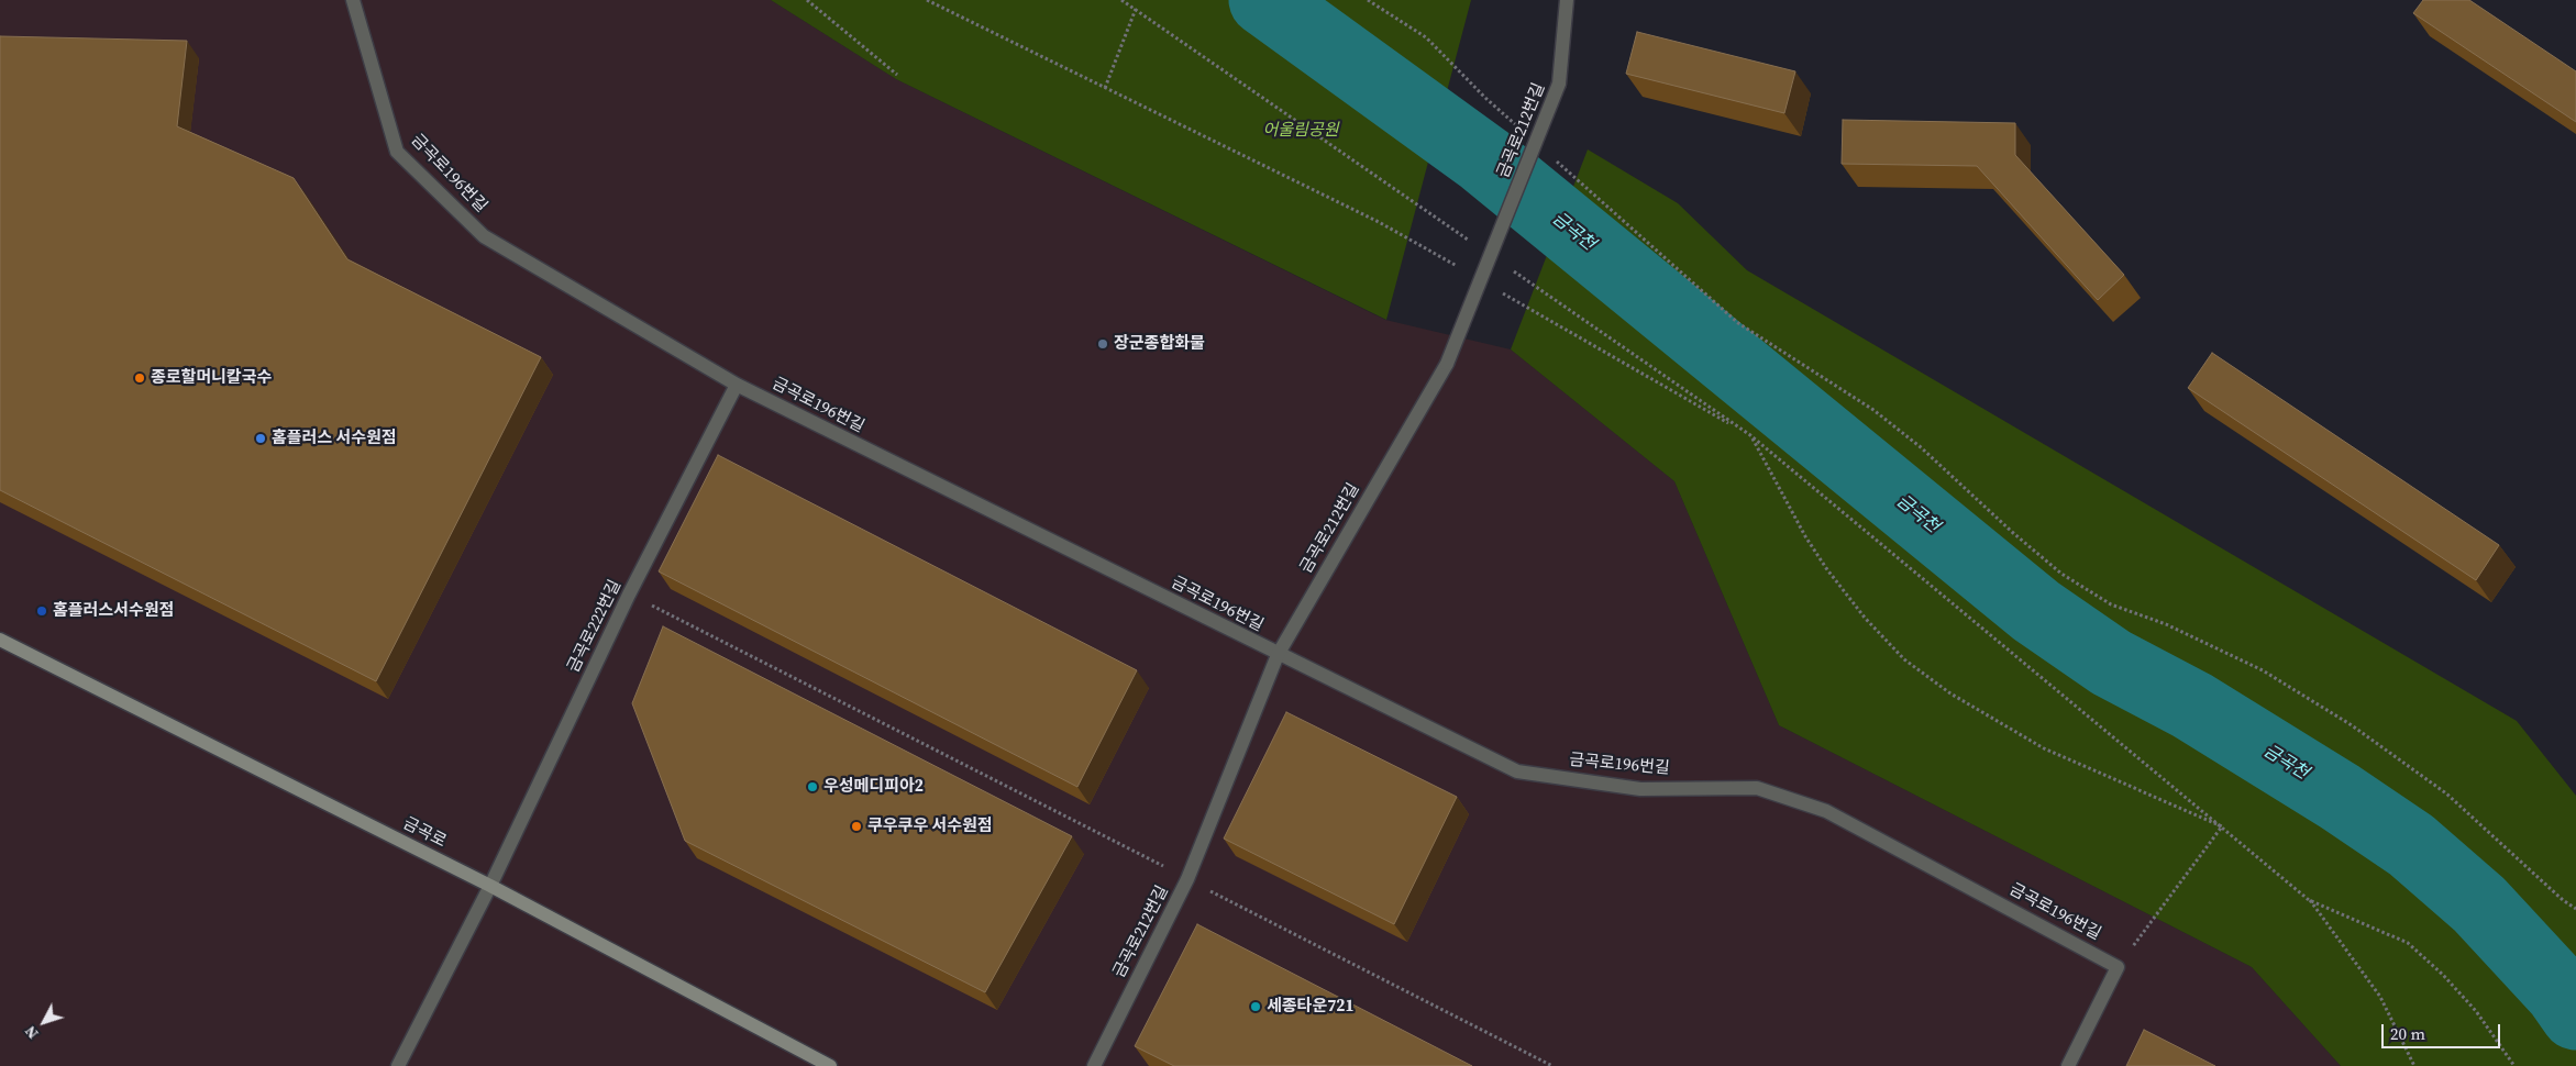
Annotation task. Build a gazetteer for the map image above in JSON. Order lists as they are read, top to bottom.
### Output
{
  "streets": {
    "main road": ["금곡로"],
    "street": ["금곡로212번길", "금곡로196번길", "금곡로222번길"]
  },
  "crossings": [
    ["금곡로212번길", "금곡로196번길"],
    ["금곡로196번길", "금곡로222번길"],
    ["금곡로222번길", "금곡로"]
  ],
  "water": ["금곡천"],
  "parks": ["어울림공원"],
  "places": [
    "장군종합화물",
    "종로할머니칼국수",
    "홈플러스 서수원점",
    "홈플러스서수원점",
    "우성메디피아2",
    "쿠우쿠우 서수원점",
    "세종타운721"
  ],
  "scale_bar": "20 m",
  "north": "bottom left"
}
